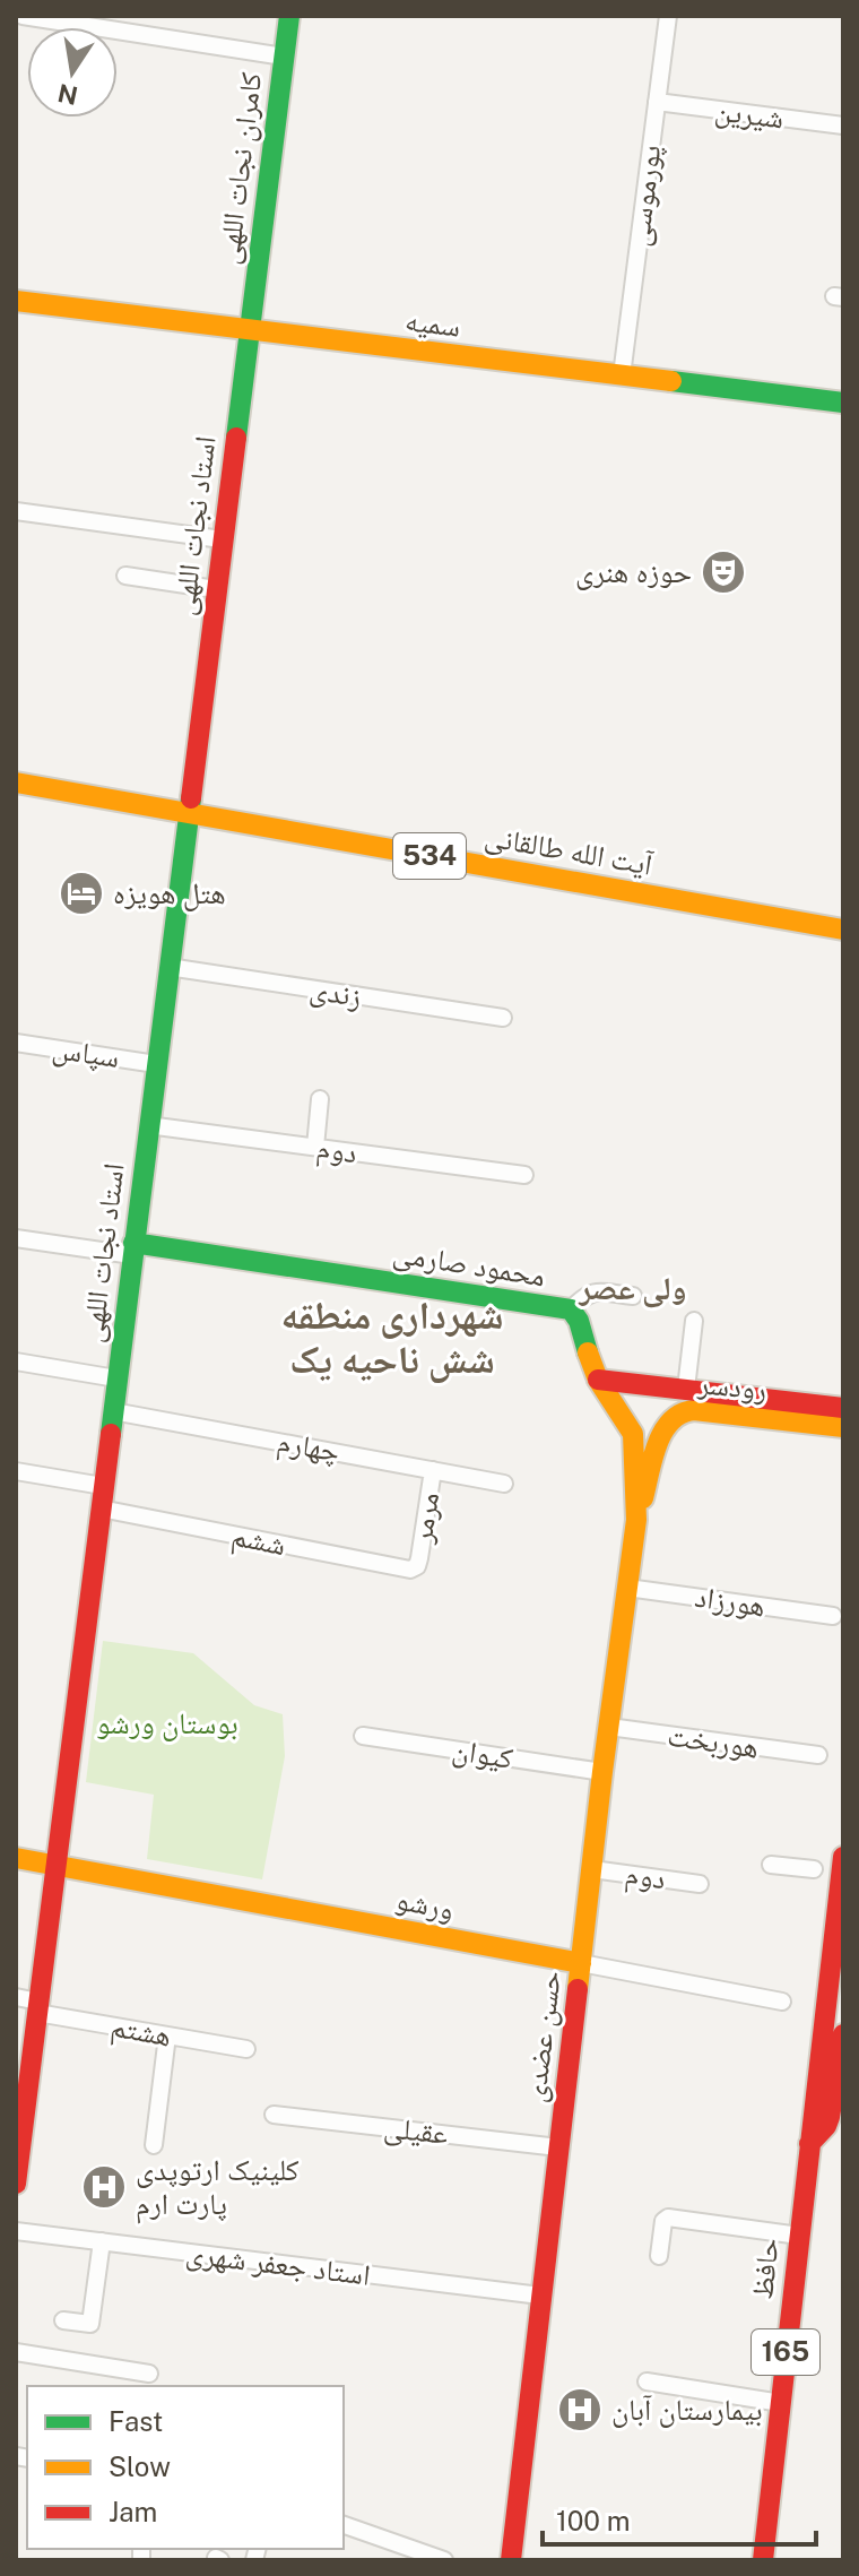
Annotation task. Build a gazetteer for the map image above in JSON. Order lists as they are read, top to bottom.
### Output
{
  "streets": {
    "main road": [
      "کامران نجات اللهی",
      "سمیه",
      "استاد نجات اللهی",
      "آیت الله طالقانی",
      "534",
      "محمود صارمی",
      "رودسر",
      "ورشو",
      "حسن عضدی",
      "حافظ",
      "165"
    ],
    "street": [
      "شیرین",
      "پورموسی",
      "زندی",
      "سپاس",
      "دوم",
      "چهارم",
      "مرمر",
      "ششم",
      "هورزاد",
      "هوربخت",
      "کیوان",
      "هشتم",
      "عقیلی",
      "استاد جعفر شهری"
    ]
  },
  "crossings": [
    ["شیرین", "پورموسی"],
    ["کامران نجات اللهی", "سمیه"],
    ["کامران نجات اللهی", "استاد نجات اللهی"],
    ["پورموسی", "سمیه"],
    ["سمیه", "استاد نجات اللهی"],
    ["استاد نجات اللهی", "آیت الله طالقانی"],
    ["استاد نجات اللهی", "زندی"],
    ["استاد نجات اللهی", "سپاس"],
    ["استاد نجات اللهی", "دوم"],
    ["استاد نجات اللهی", "محمود صارمی"],
    ["استاد نجات اللهی", "چهارم"],
    ["استاد نجات اللهی", "ششم"],
    ["استاد نجات اللهی", "ورشو"],
    ["استاد نجات اللهی", "هشتم"],
    ["دوم", "حسن عضدی"],
    ["محمود صارمی", "رودسر"],
    ["محمود صارمی", "حسن عضدی"],
    ["رودسر", "حسن عضدی"],
    ["چهارم", "مرمر"],
    ["مرمر", "ششم"],
    ["هورزاد", "حسن عضدی"],
    ["هوربخت", "حسن عضدی"],
    ["کیوان", "حسن عضدی"],
    ["ورشو", "حسن عضدی"],
    ["حسن عضدی", "عقیلی"],
    ["حسن عضدی", "استاد جعفر شهری"]
  ],
  "districts": ["ولی عصر", "شهرداری منطقه شش ناحیه یک"],
  "parks": ["بوستان ورشو"],
  "places": {
    "theatre": ["حوزه هنری"],
    "hotel": ["هتل هویزه"],
    "hospital": ["کلینیک ارتوپدی پارت ارم", "بیمارستان آبان"]
  },
  "legend": ["Fast", "Slow", "Jam"],
  "scale_bar": "100 m",
  "north": "bottom"
}
